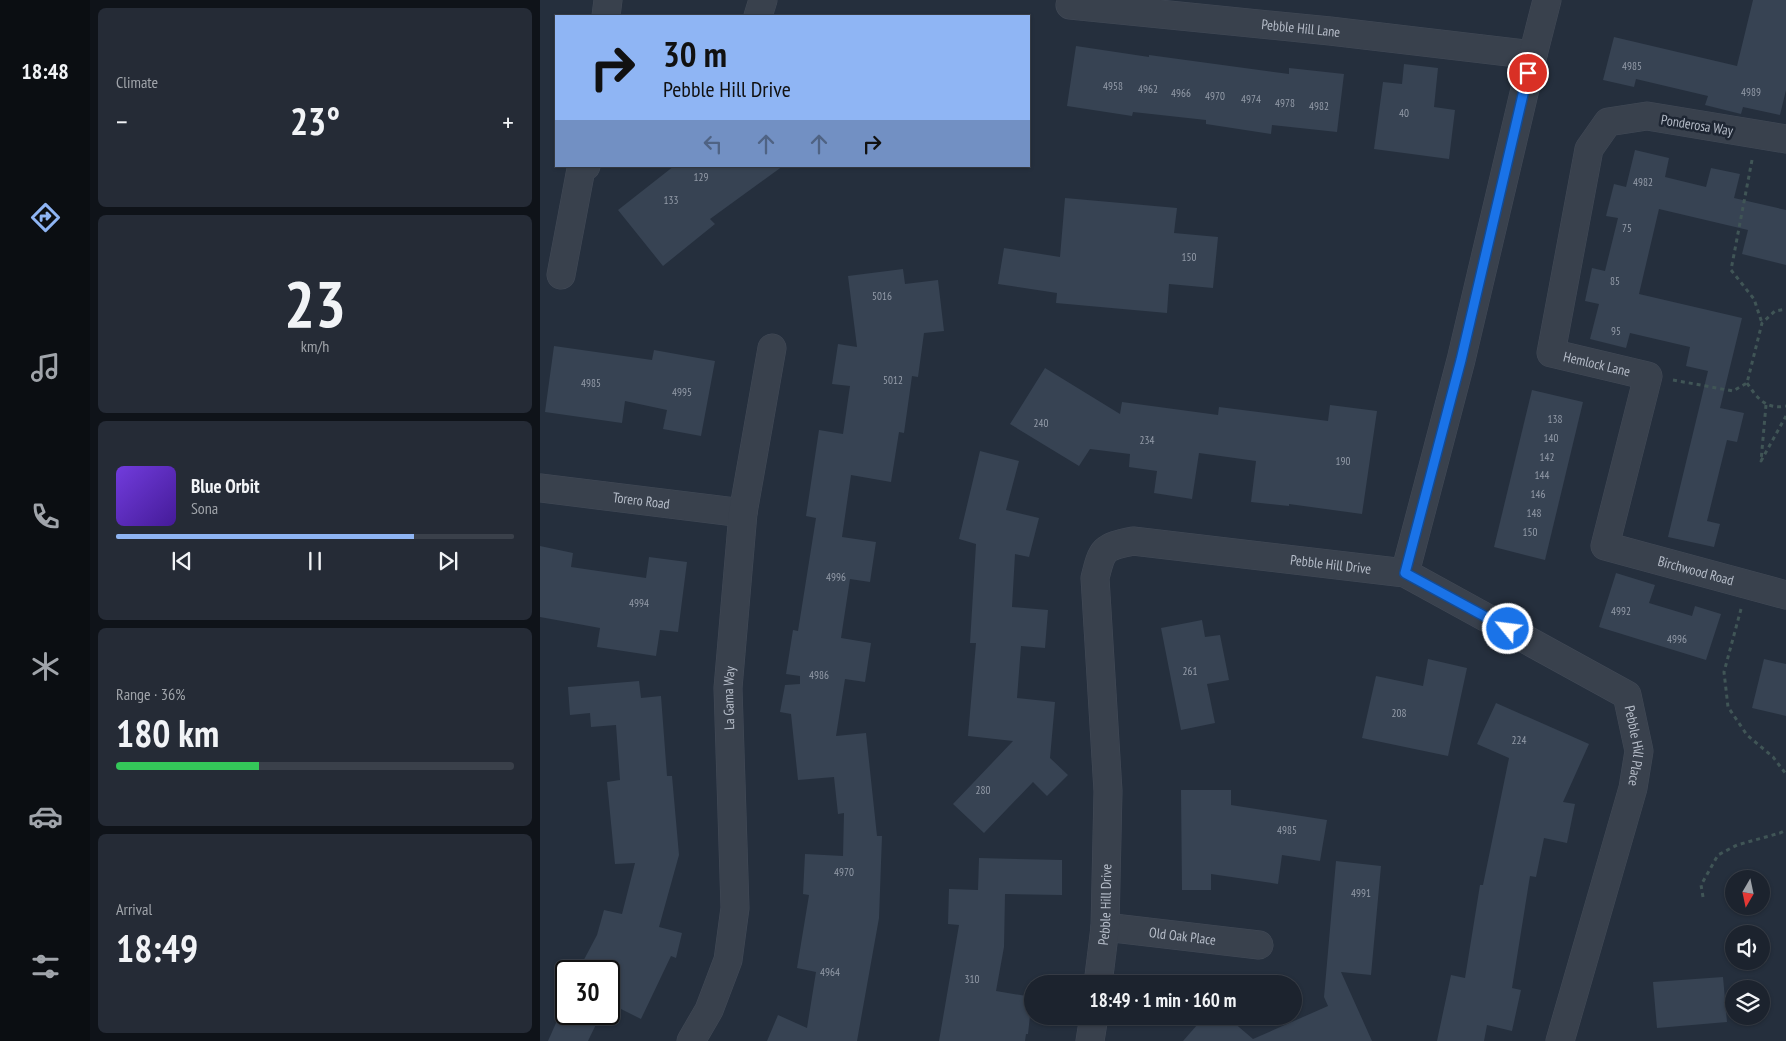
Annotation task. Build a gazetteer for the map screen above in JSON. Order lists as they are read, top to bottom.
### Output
{
  "streets": {
    "street": [
      "Pebble Hill Lane",
      "Ponderosa Way",
      "Hemlock Lane",
      "Torero Road",
      "Pebble Hill Drive",
      "Birchwood Road",
      "La Gama Way",
      "Pebble Hill Place",
      "Old Oak Place"
    ]
  },
  "crossings": [
    ["Ponderosa Way", "Hemlock Lane"],
    ["Hemlock Lane", "Birchwood Road"],
    ["Torero Road", "La Gama Way"],
    ["Pebble Hill Drive", "Pebble Hill Place"],
    ["Pebble Hill Drive", "Old Oak Place"]
  ],
  "house_numbers": [
    "4985",
    "4958",
    "4962",
    "4989",
    "4966",
    "4970",
    "4974",
    "4978",
    "4982",
    "40",
    "129",
    "4982",
    "133",
    "75",
    "150",
    "85",
    "5016",
    "95",
    "5012",
    "4985",
    "4995",
    "138",
    "240",
    "140",
    "234",
    "142",
    "190",
    "144",
    "146",
    "148",
    "150",
    "4996",
    "4994",
    "4992",
    "4996",
    "261",
    "4986",
    "208",
    "224",
    "280",
    "4985",
    "4970",
    "4991",
    "4964",
    "310"
  ],
  "north": "bottom",
  "page": {
    "tabs": "18:48",
    "tile": [
      "Climate",
      ["23", "km/h"],
      ["Range · 36%", "180 km"],
      ["Arrival", "18:49"]
    ],
    "turn": ["30 m", "Pebble Hill Drive"],
    "heat": ["−", "23°", "+"],
    "song": ["Blue Orbit", "Sona"],
    "limit": "30",
    "trip": "18:49 · 1 min · 160 m"
  }
}
